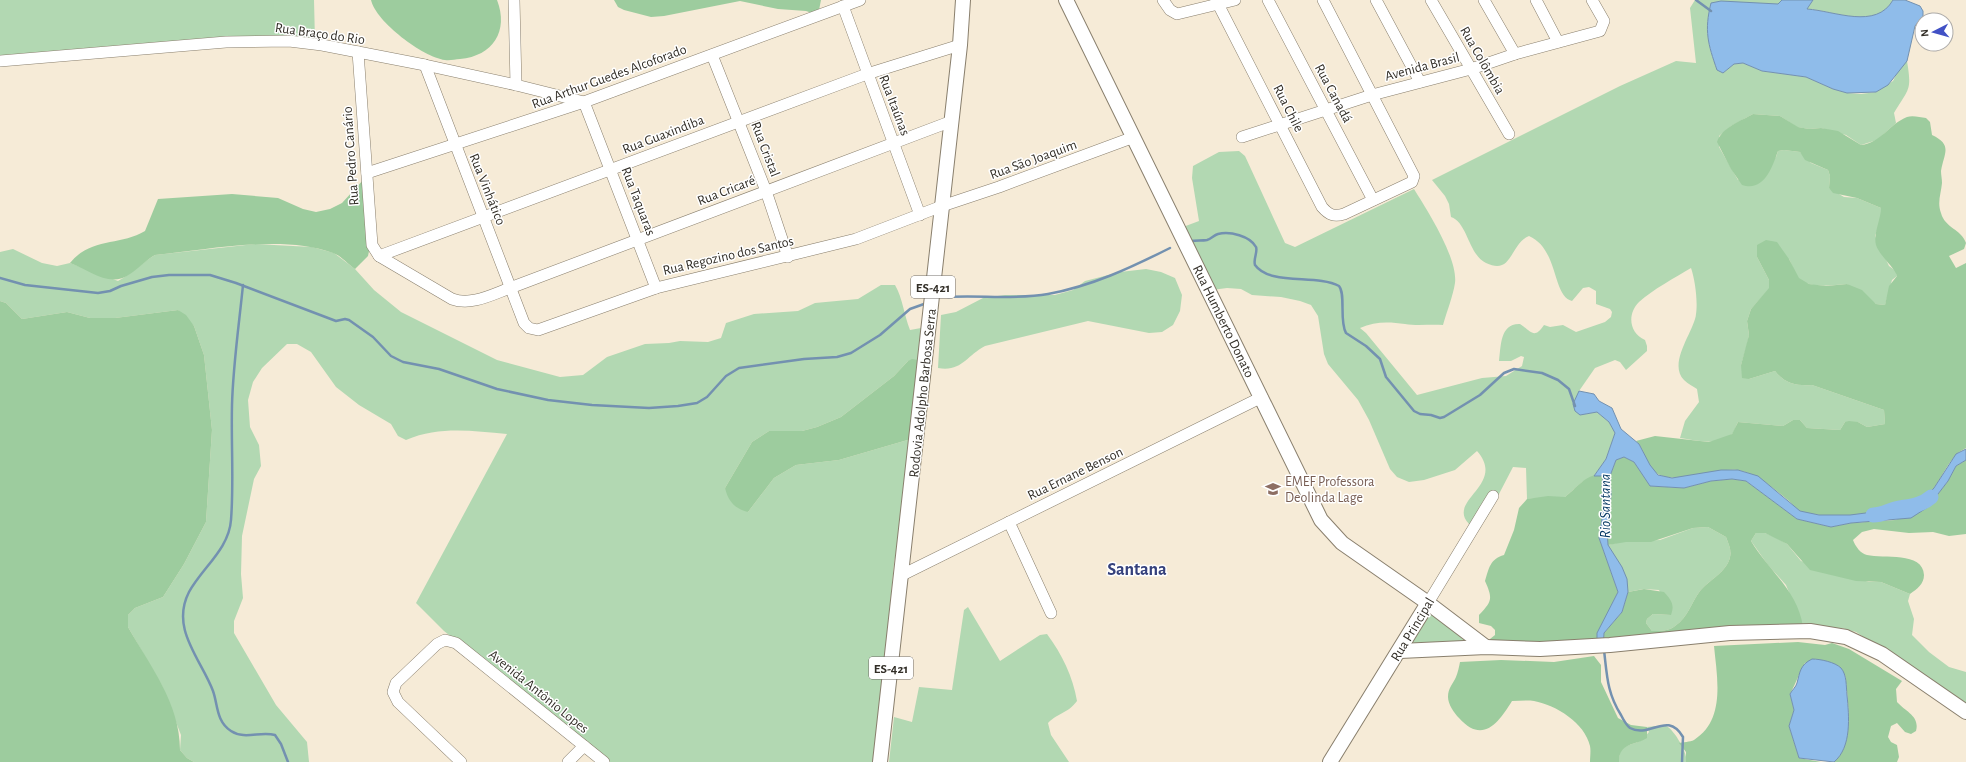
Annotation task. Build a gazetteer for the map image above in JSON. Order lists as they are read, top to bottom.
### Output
{
  "streets": {
    "main road": [
      "ES-421",
      "Rua Humberto Donato",
      "Rodovia Adolpho Barbosa Serra",
      "Rua Principal"
    ],
    "street": [
      "Rua Braço do Rio",
      "Rua Colômbia",
      "Avenida Brasil",
      "Rua Arthur Guedes Alcoforado",
      "Rua Canadá",
      "Rua Itaúnas",
      "Rua Chile",
      "Rua Guaxindiba",
      "Rua Cristal",
      "Rua Pedro Canário",
      "Rua São Joaquim",
      "Rua Vinhático",
      "Rua Cricaré",
      "Rua Taquaras",
      "Rua Regozino dos Santos",
      "Rua Ernane Benson",
      "Avenida Antônio Lopes"
    ]
  },
  "crossings": [
    ["Rua Braço do Rio", "Rua Arthur Guedes Alcoforado"],
    ["Rua Braço do Rio", "Rua Pedro Canário"],
    ["Rua Braço do Rio", "Rua Vinhático"],
    ["Rua Braço do Rio", "Rua Taquaras"],
    ["Rua Colômbia", "Avenida Brasil"],
    ["Avenida Brasil", "Rua Canadá"],
    ["Avenida Brasil", "Rua Chile"],
    ["Rua Arthur Guedes Alcoforado", "Rua Itaúnas"],
    ["Rua Arthur Guedes Alcoforado", "Rua Cristal"],
    ["Rua Arthur Guedes Alcoforado", "Rua Pedro Canário"],
    ["Rua Arthur Guedes Alcoforado", "Rua Vinhático"],
    ["Rua Arthur Guedes Alcoforado", "Rua Taquaras"],
    ["Rua Canadá", "Rua Chile"],
    ["Rua Itaúnas", "Rua Guaxindiba"],
    ["Rua Itaúnas", "Rua Cricaré"],
    ["Rua Itaúnas", "Rua Regozino dos Santos"],
    ["Rua Guaxindiba", "Rua Cristal"],
    ["Rua Guaxindiba", "Rua Pedro Canário"],
    ["Rua Guaxindiba", "Rua Vinhático"],
    ["Rua Guaxindiba", "Rua Cricaré"],
    ["Rua Guaxindiba", "Rua Taquaras"],
    ["Rua Guaxindiba", "Rodovia Adolpho Barbosa Serra"],
    ["Rua Cristal", "Rua Cricaré"],
    ["Rua Cristal", "Rua Regozino dos Santos"],
    ["Rua Pedro Canário", "Rua Cricaré"],
    ["Rua São Joaquim", "Rua Regozino dos Santos"],
    ["Rua São Joaquim", "Rua Humberto Donato"],
    ["Rua São Joaquim", "Rodovia Adolpho Barbosa Serra"],
    ["Rua Vinhático", "Rua Cricaré"],
    ["Rua Vinhático", "Rua Regozino dos Santos"],
    ["Rua Cricaré", "Rua Taquaras"],
    ["Rua Cricaré", "Rodovia Adolpho Barbosa Serra"],
    ["Rua Taquaras", "Rua Regozino dos Santos"],
    ["Rua Regozino dos Santos", "Rodovia Adolpho Barbosa Serra"],
    ["Rua Humberto Donato", "Rua Ernane Benson"],
    ["Rua Humberto Donato", "Rua Principal"],
    ["Rodovia Adolpho Barbosa Serra", "Rua Ernane Benson"]
  ],
  "districts": ["Santana"],
  "water": ["Rio Santana"],
  "places": {
    "school or university": ["EMEF Professora Deolinda Lage"]
  },
  "north": "left"
}
